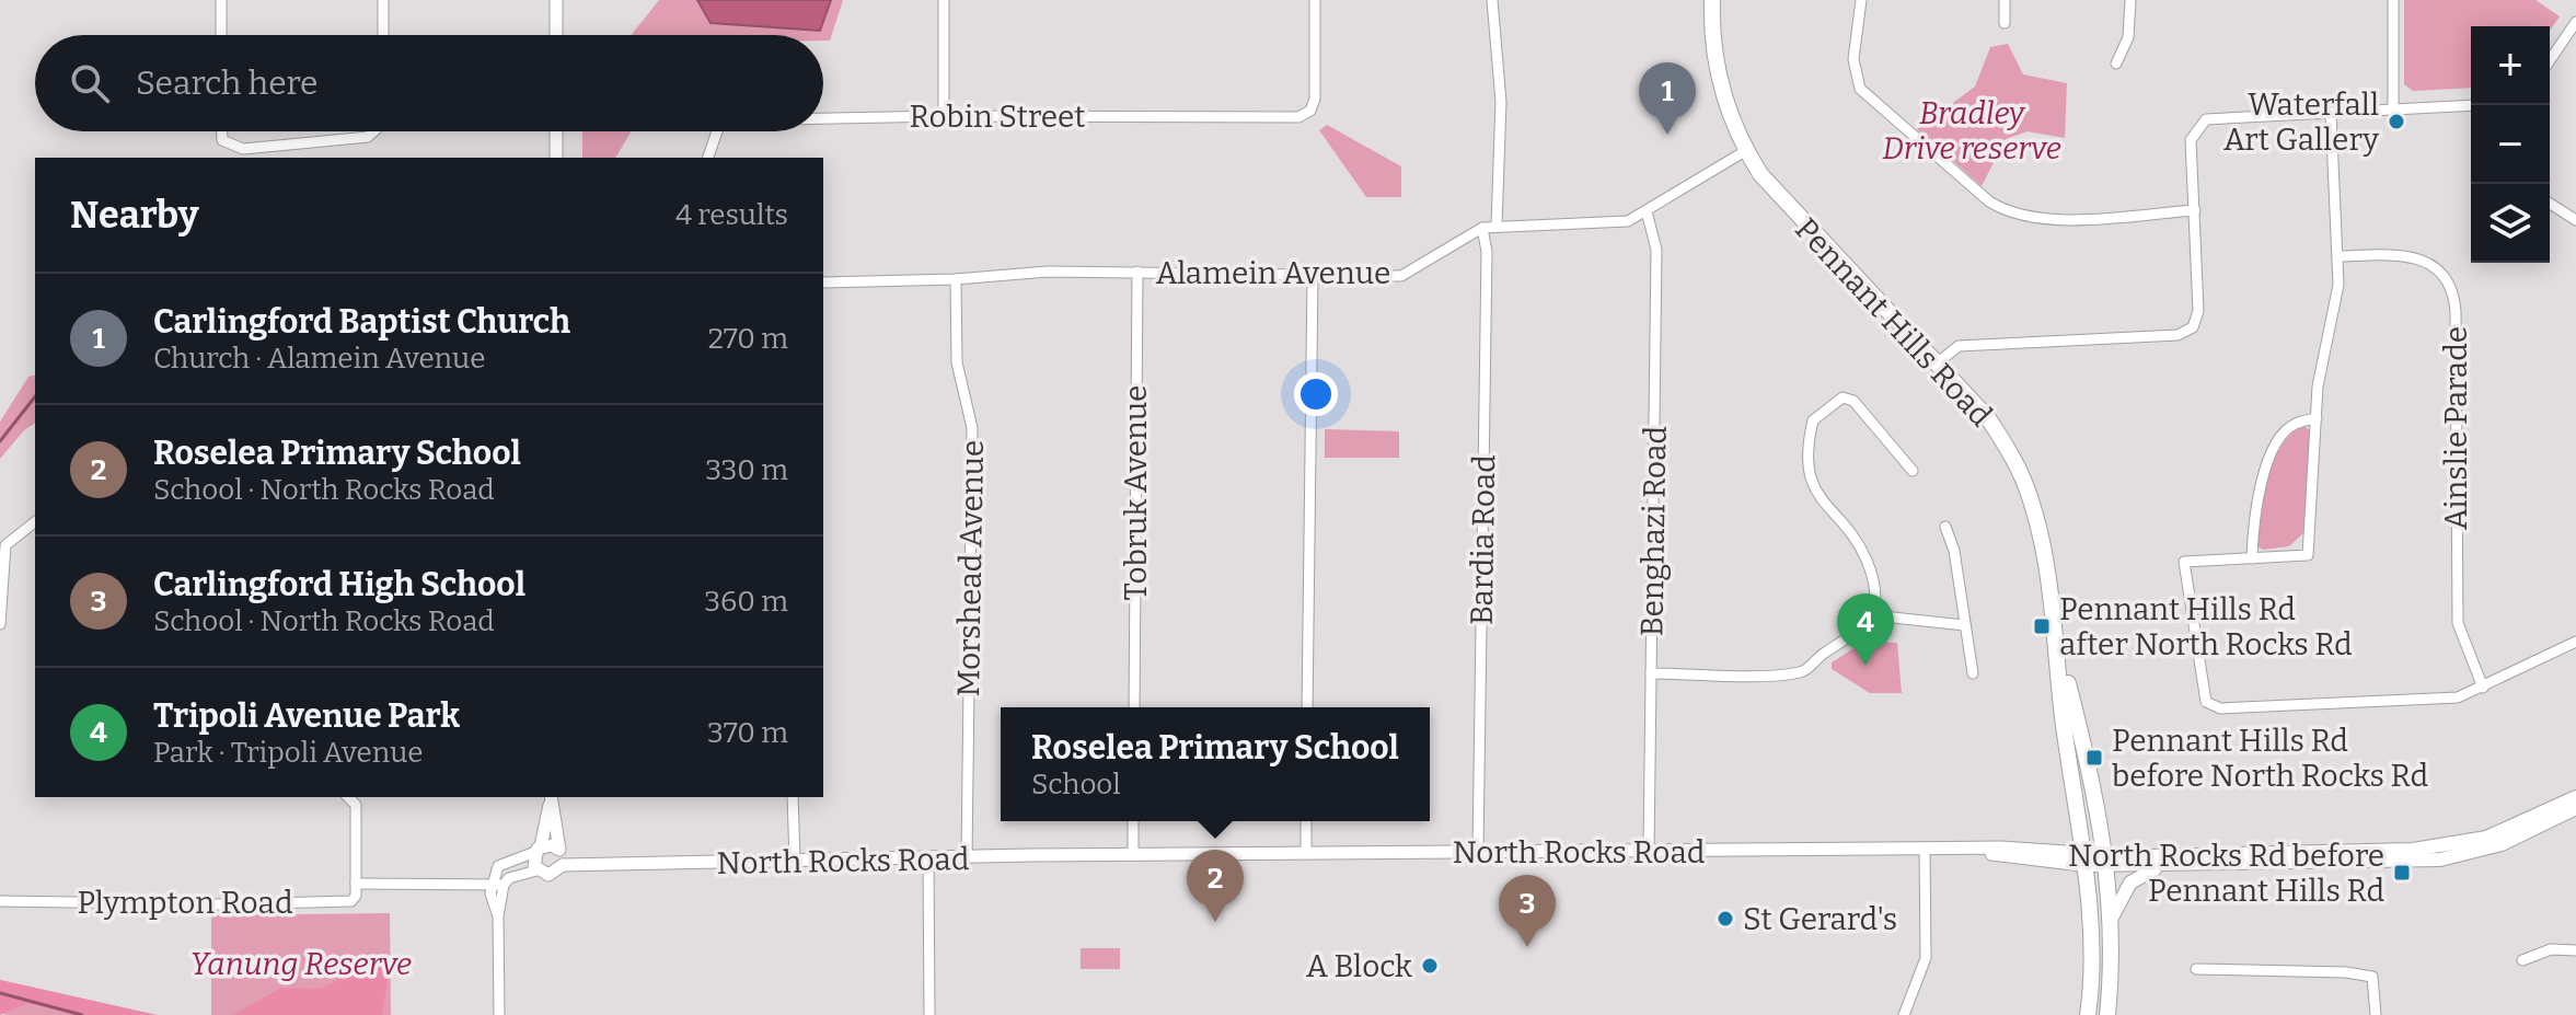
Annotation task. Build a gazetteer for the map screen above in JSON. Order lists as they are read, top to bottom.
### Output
{
  "streets": {
    "highway": ["Pennant Hills Road"],
    "main road": ["North Rocks Road"],
    "street": [
      "Robin Street",
      "Alamein Avenue",
      "Ainslie Parade",
      "Tobruk Avenue",
      "Benghazi Road",
      "Bardia Road",
      "Morshead Avenue",
      "Plympton Road"
    ]
  },
  "crossings": [
    ["Alamein Avenue", "Pennant Hills Road"],
    ["Alamein Avenue", "Tobruk Avenue"],
    ["Alamein Avenue", "Benghazi Road"],
    ["Alamein Avenue", "Bardia Road"],
    ["Alamein Avenue", "Morshead Avenue"],
    ["Pennant Hills Road", "North Rocks Road"],
    ["Benghazi Road", "North Rocks Road"],
    ["Bardia Road", "North Rocks Road"],
    ["Morshead Avenue", "North Rocks Road"]
  ],
  "parks": ["Bradley Drive reserve", "Yanung Reserve"],
  "places": {
    "other": ["Waterfall Art Gallery", "St Gerard's", "A Block"],
    "transit": ["Pennant Hills Rd after North Rocks Rd", "Pennant Hills Rd before North Rocks Rd", "North Rocks Rd before Pennant Hills Rd"]
  },
  "page": {
    "map_buttons": ["+", "−"],
    "search": "Search here",
    "pins": [
      "1",
      "4",
      "2",
      "3"
    ],
    "heading": ["Nearby", "4 results"],
    "list": [
      {
        "mark": "1",
        "name": "Carlingford Baptist Church",
        "note": "Church · Alamein Avenue",
        "value": "270 m"
      },
      {
        "mark": "2",
        "name": "Roselea Primary School",
        "note": "School · North Rocks Road",
        "value": "330 m"
      },
      {
        "mark": "3",
        "name": "Carlingford High School",
        "note": "School · North Rocks Road",
        "value": "360 m"
      },
      {
        "mark": "4",
        "name": "Tripoli Avenue Park",
        "note": "Park · Tripoli Avenue",
        "value": "370 m"
      }
    ],
    "popup": ["Roselea Primary School", "School"]
  }
}
